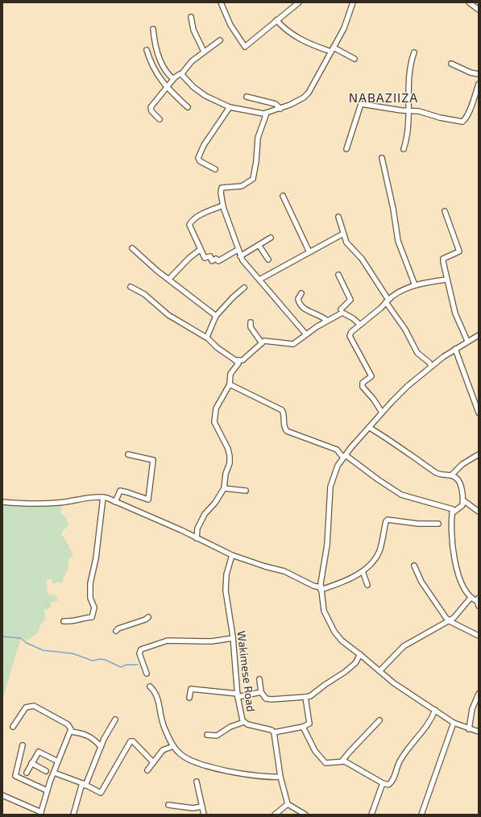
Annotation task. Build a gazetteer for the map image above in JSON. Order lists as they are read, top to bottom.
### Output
{
  "streets": {
    "street": ["Wakimese Road"]
  },
  "districts": ["NABAZIIZA"]
}
